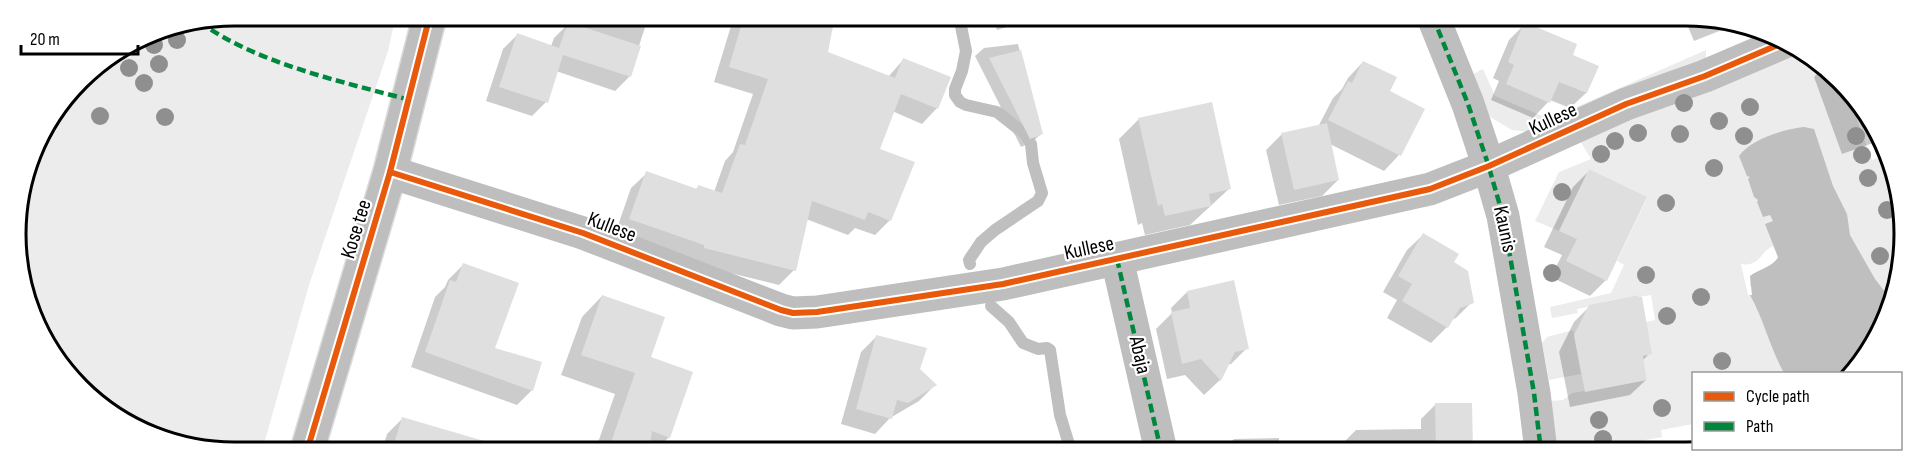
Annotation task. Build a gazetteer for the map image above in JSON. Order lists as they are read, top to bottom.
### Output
{
  "streets": {
    "street": [
      "Kullese",
      "Kose tee",
      "Kaunis",
      "Abaja"
    ]
  },
  "crossings": [
    ["Kullese", "Kose tee"],
    ["Kullese", "Kaunis"],
    ["Kullese", "Abaja"]
  ],
  "legend": ["Cycle path", "Path"],
  "scale_bar": "20 m"
}
